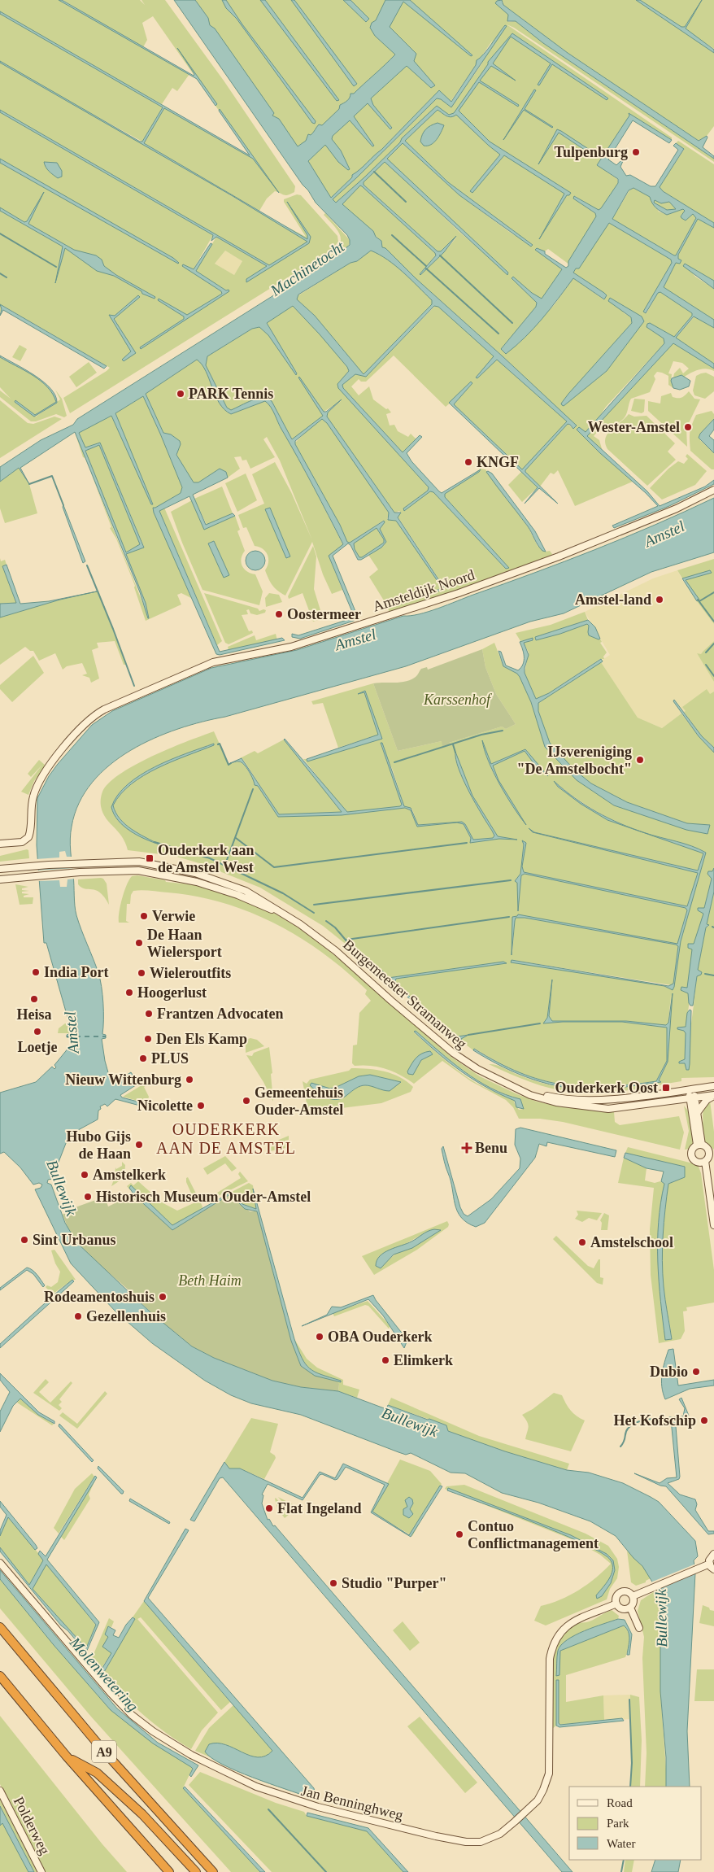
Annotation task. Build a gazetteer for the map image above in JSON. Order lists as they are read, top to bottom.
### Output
{
  "streets": {
    "highway": ["A9"],
    "street": [
      "Amsteldijk Noord",
      "Burgemeester Stramanweg",
      "Jan Benninghweg",
      "Polderweg"
    ]
  },
  "districts": ["OUDERKERK AAN DE AMSTEL"],
  "water": [
    "Machinetocht",
    "Amstel",
    "Bullewijk",
    "Molenwetering"
  ],
  "parks": ["Karssenhof", "Beth Haim"],
  "places": {
    "other": [
      "Tulpenburg",
      "PARK Tennis",
      "Wester-Amstel",
      "KNGF",
      "Amstel-land",
      "Oostermeer",
      "IJsvereniging \"De Amstelbocht\"",
      "Verwie",
      "De Haan Wielersport",
      "India Port",
      "Wieleroutfits",
      "Hoogerlust",
      "Heisa",
      "Frantzen Advocaten",
      "Loetje",
      "Den Els Kamp",
      "PLUS",
      "Nieuw Wittenburg",
      "Gemeentehuis Ouder-Amstel",
      "Nicolette",
      "Hubo Gijs de Haan",
      "Amstelkerk",
      "Historisch Museum Ouder-Amstel",
      "Sint Urbanus",
      "Amstelschool",
      "Rodeamentoshuis",
      "Gezellenhuis",
      "OBA Ouderkerk",
      "Elimkerk",
      "Dubio",
      "Het Kofschip",
      "Flat Ingeland",
      "Contuo Conflictmanagement",
      "Studio \"Purper\""
    ],
    "transit": ["Ouderkerk aan de Amstel West", "Ouderkerk Oost"],
    "health": ["Benu"]
  },
  "legend": ["Road", "Park", "Water"]
}
